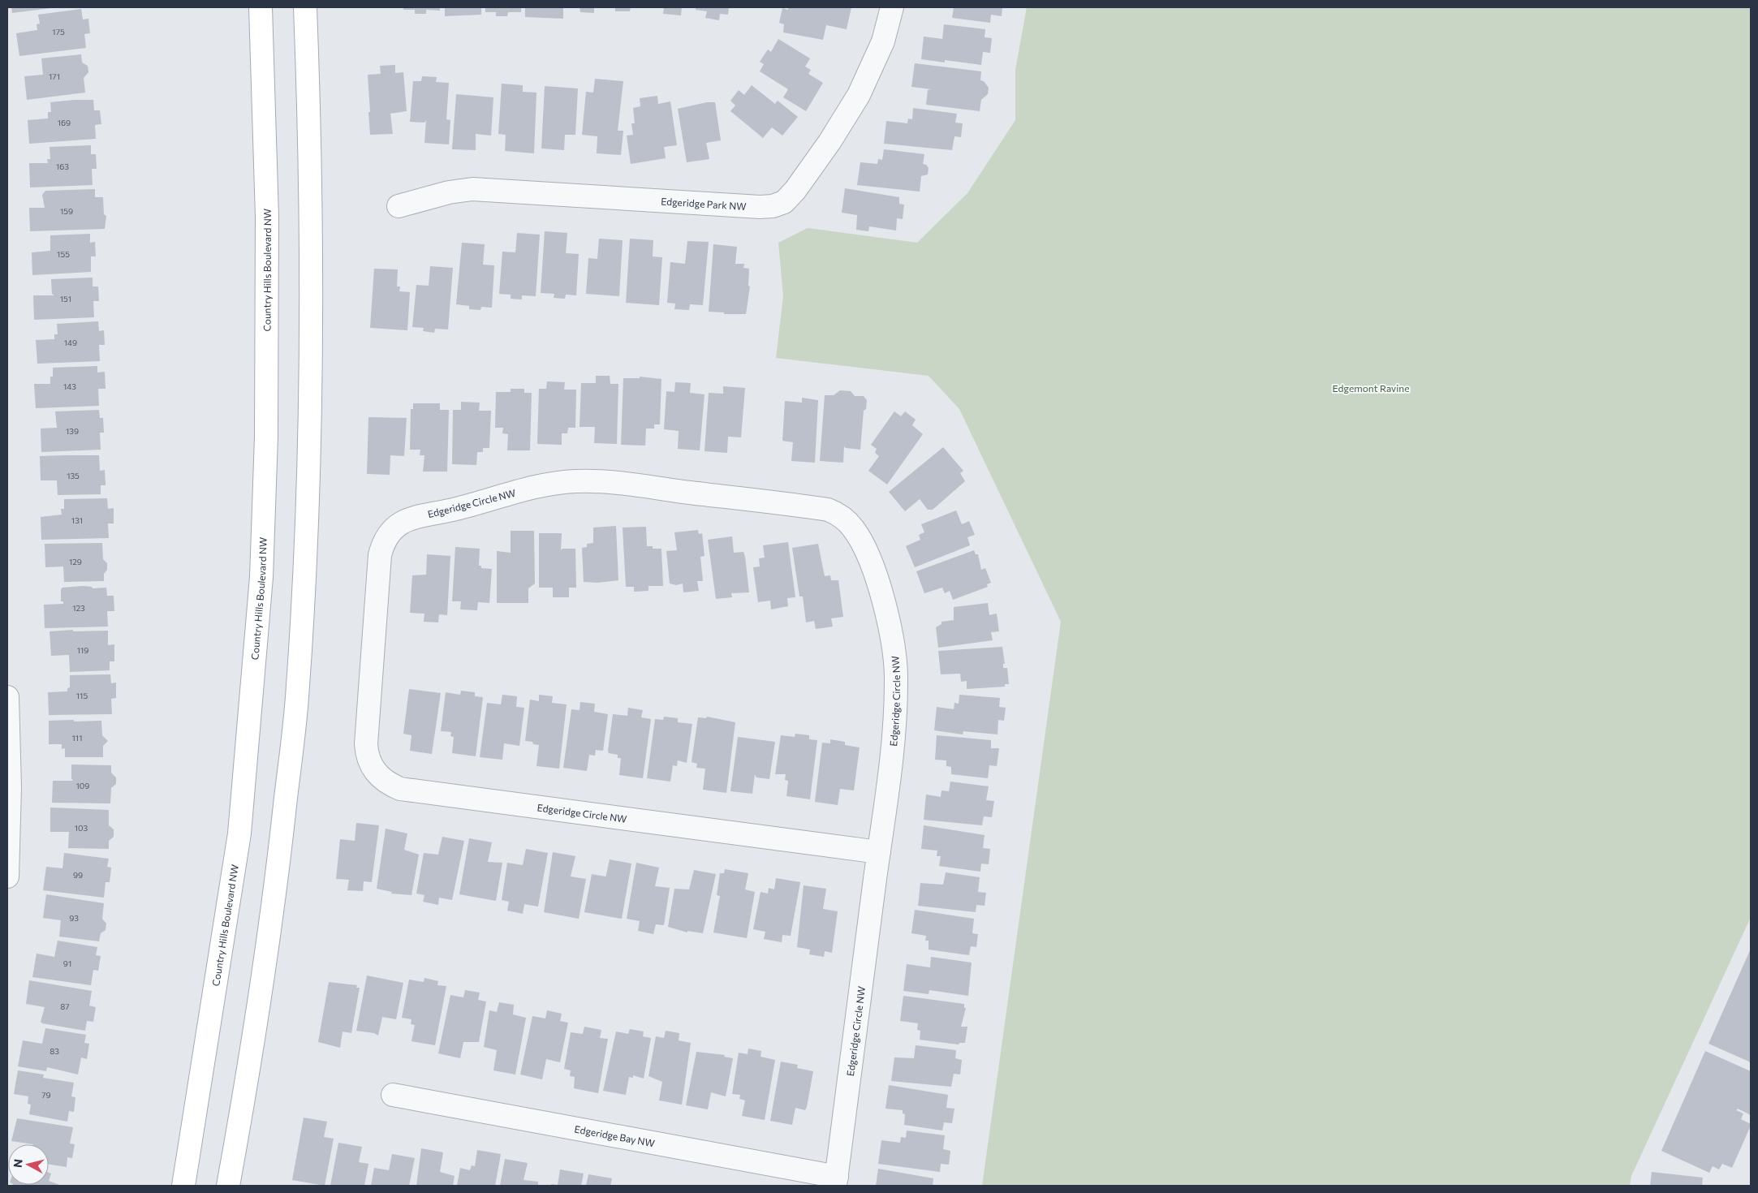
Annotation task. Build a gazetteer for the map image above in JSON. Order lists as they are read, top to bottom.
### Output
{
  "streets": {
    "main road": ["Country Hills Boulevard NW"],
    "street": ["Edgeridge Park NW", "Edgeridge Circle NW", "Edgeridge Bay NW"]
  },
  "crossings": [
    ["Edgeridge Circle NW", "Edgeridge Bay NW"]
  ],
  "parks": ["Edgemont Ravine"],
  "house_numbers": [
    "175",
    "171",
    "169",
    "163",
    "159",
    "155",
    "151",
    "149",
    "143",
    "139",
    "135",
    "131",
    "129",
    "123",
    "119",
    "115",
    "111",
    "109",
    "103",
    "99",
    "93",
    "91",
    "87",
    "83",
    "79"
  ],
  "north": "left"
}
